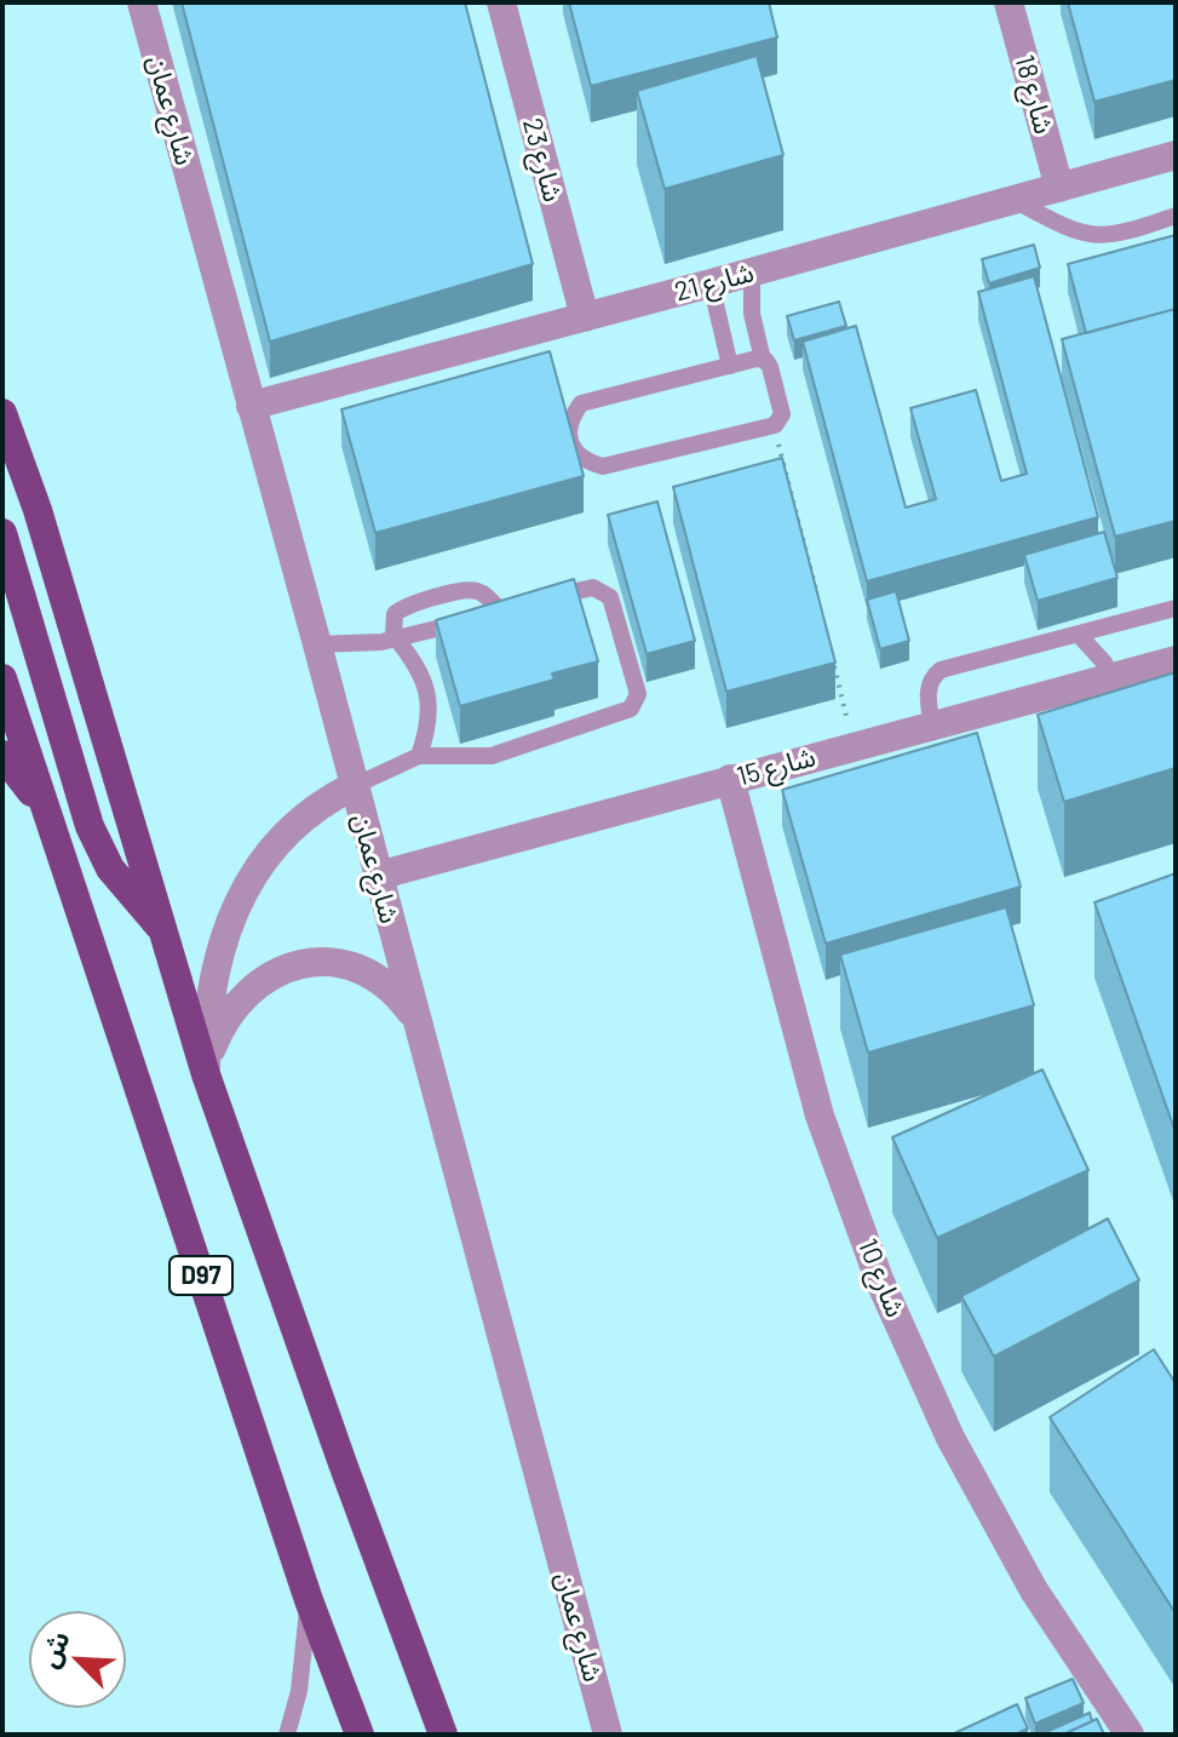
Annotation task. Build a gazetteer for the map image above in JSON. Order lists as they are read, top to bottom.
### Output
{
  "streets": {
    "main road": ["D97"],
    "street": [
      "شارع 18",
      "شارع عمان",
      "شارع 23",
      "شارع 21",
      "شارع 15",
      "شارع 10"
    ]
  },
  "crossings": [
    ["شارع 18", "شارع 21"],
    ["شارع عمان", "شارع 21"],
    ["شارع عمان", "شارع 15"],
    ["شارع 23", "شارع 21"],
    ["شارع 15", "شارع 10"]
  ],
  "north": "top left"
}
